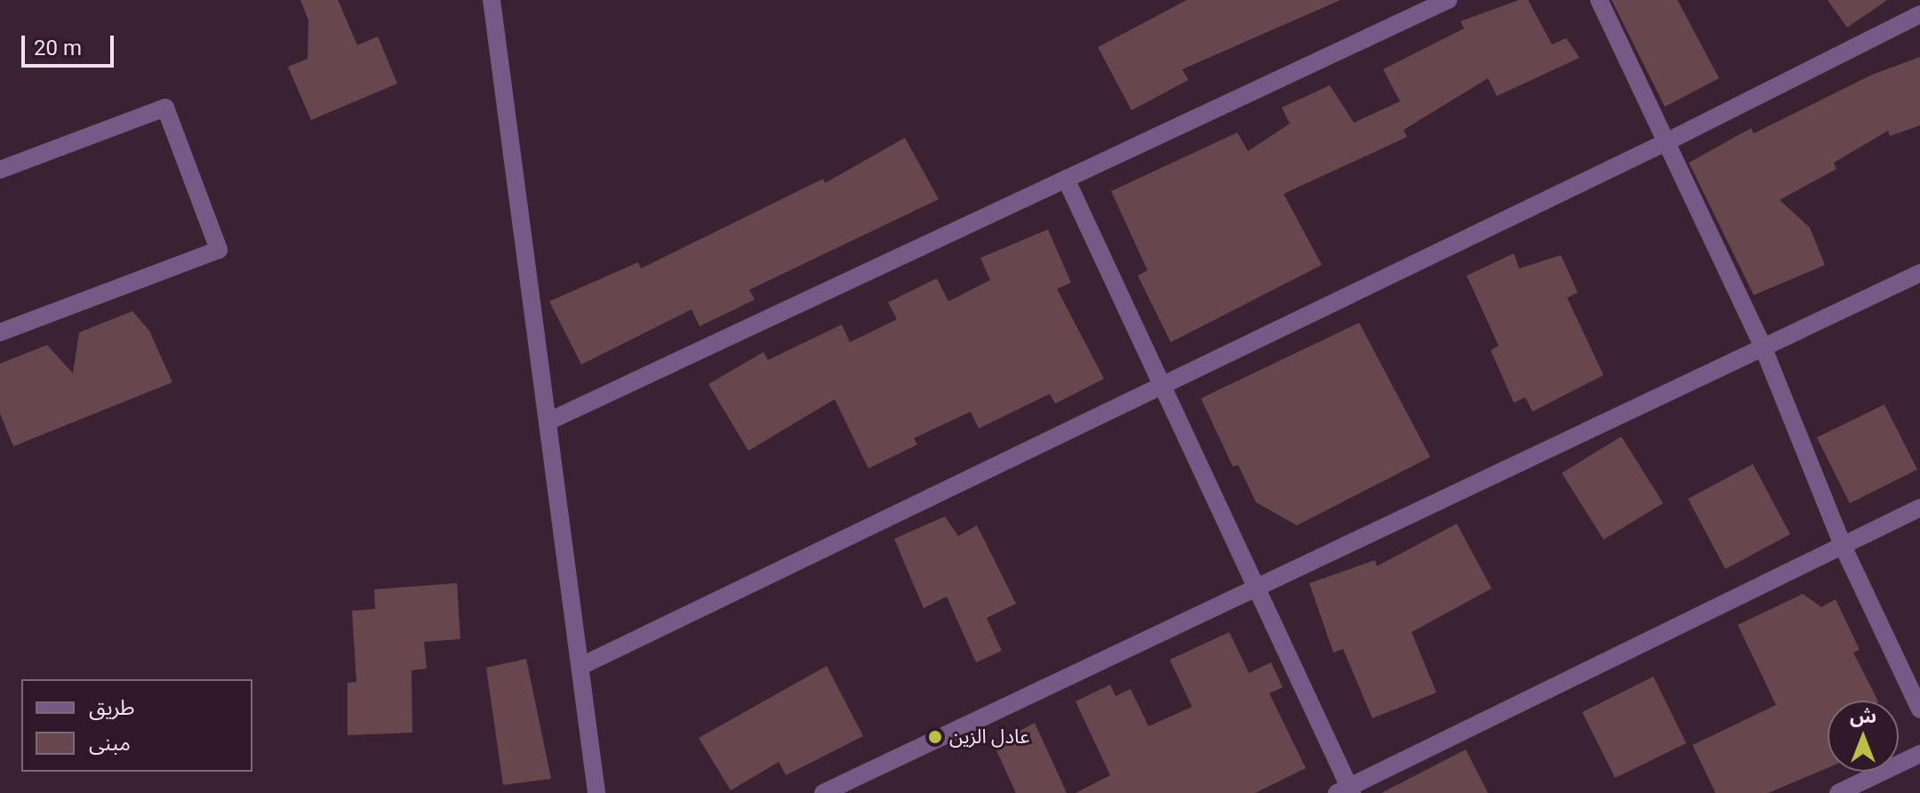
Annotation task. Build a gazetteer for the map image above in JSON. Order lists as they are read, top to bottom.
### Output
{
  "places": ["عادل الزين"],
  "legend": ["طريق", "مبنى"],
  "scale_bar": "20 m",
  "north": "top"
}
